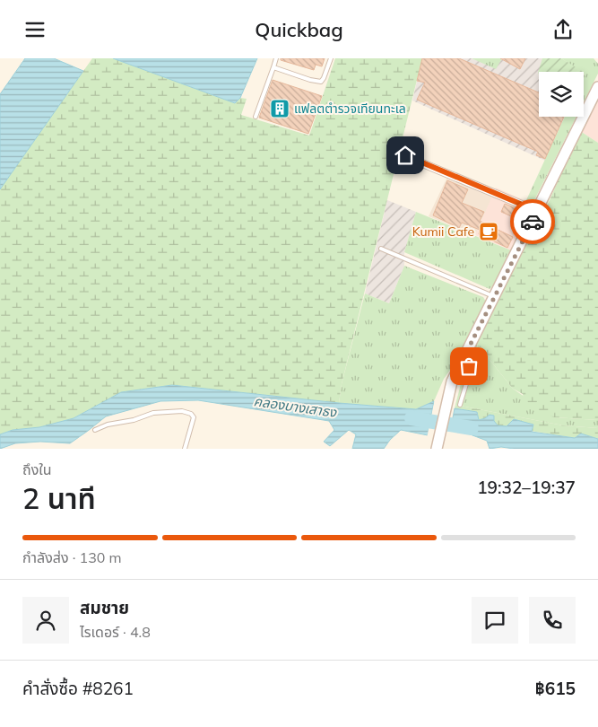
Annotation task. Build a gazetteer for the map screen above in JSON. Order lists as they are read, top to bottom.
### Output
{
  "water": ["คลองบางเสาธง"],
  "places": {
    "building": ["แฟลตตำรวจเทียนทะเล"],
    "cafe": ["Kumii Cafe"]
  },
  "page": {
    "header": "Quickbag",
    "heading": ["2 นาที", "ถึงใน", "19:32–19:37"],
    "panel": [
      "สมชาย",
      "ไรเดอร์ · 4.8",
      "คำสั่งซื้อ #8261",
      "฿615"
    ],
    "bar": "กำลังส่ง · 130 m"
  }
}
